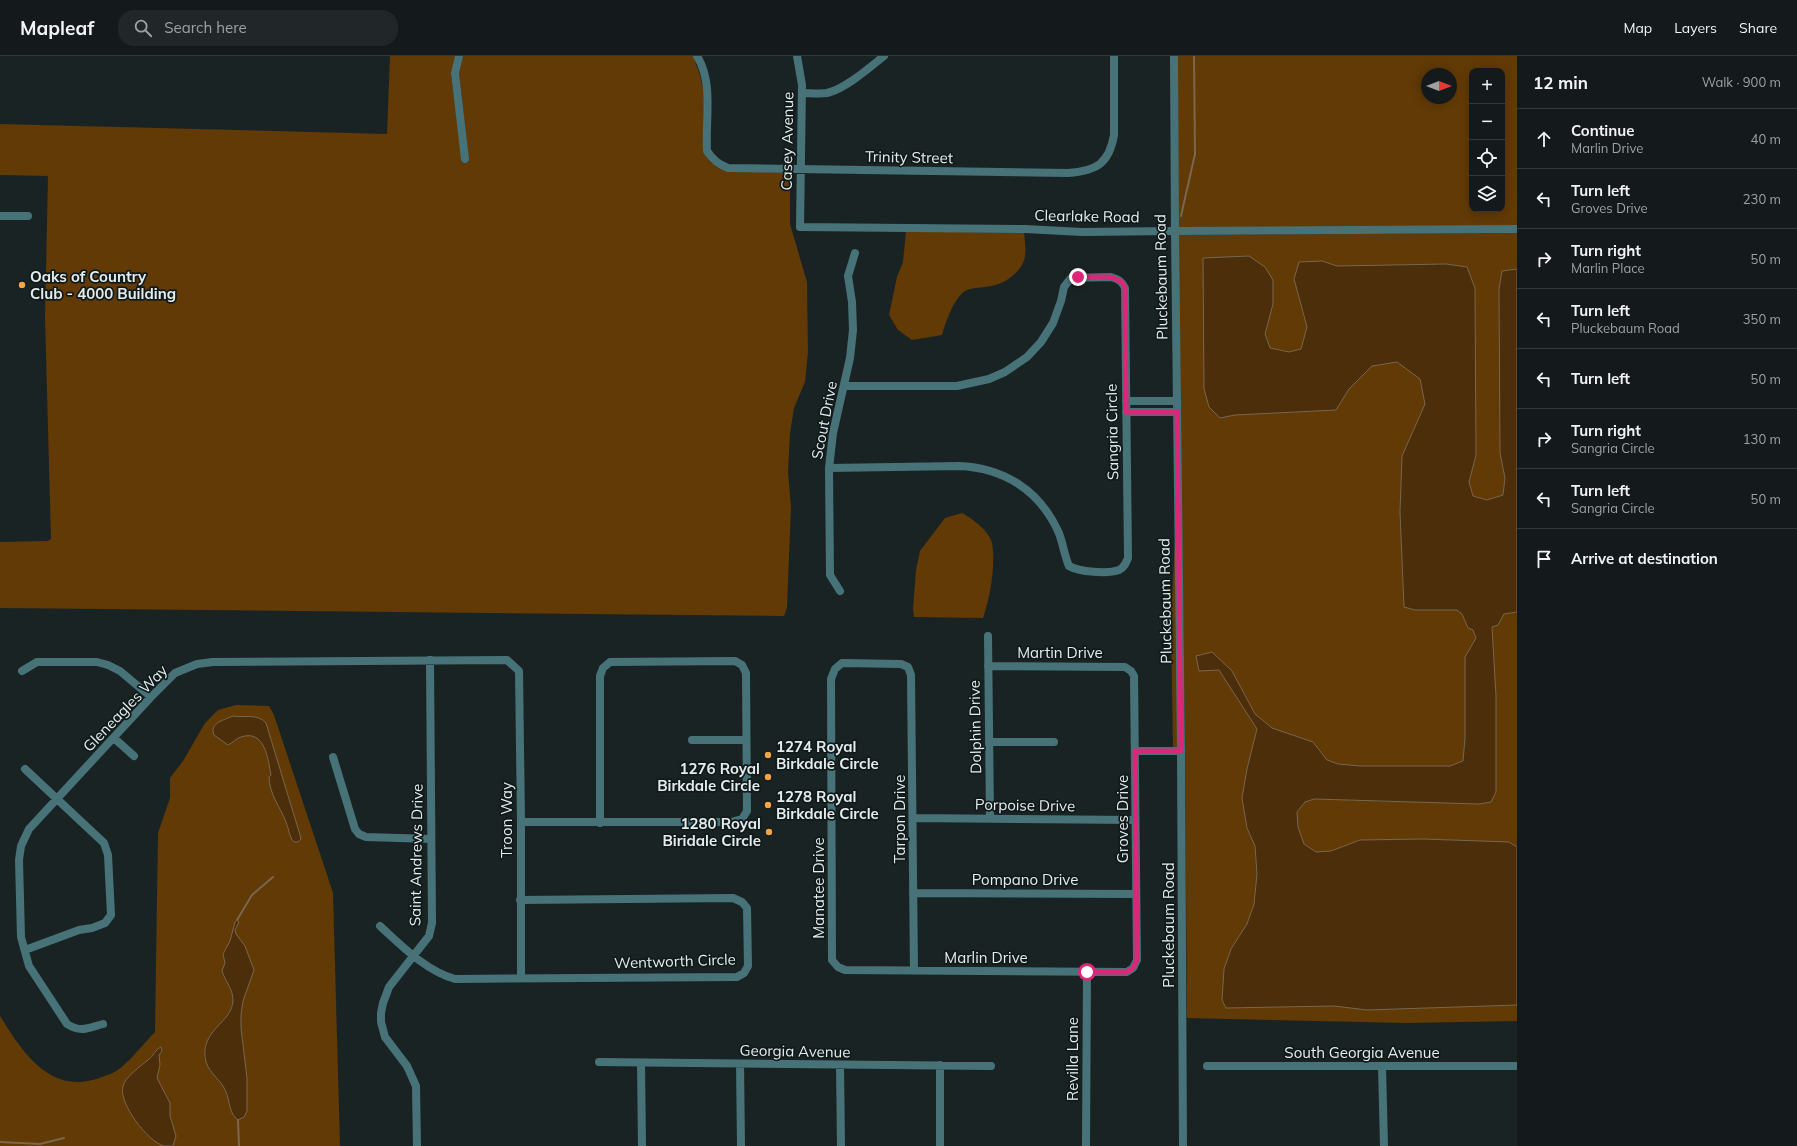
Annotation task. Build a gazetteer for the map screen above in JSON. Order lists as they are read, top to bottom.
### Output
{
  "streets": {
    "street": [
      "Casey Avenue",
      "Trinity Street",
      "Clearlake Road",
      "Pluckebaum Road",
      "Scout Drive",
      "Sangria Circle",
      "Martin Drive",
      "Gleneagles Way",
      "Dolphin Drive",
      "Porpoise Drive",
      "Tarpon Drive",
      "Groves Drive",
      "Troon Way",
      "Saint Andrews Drive",
      "Pompano Drive",
      "Manatee Drive",
      "Marlin Drive",
      "Wentworth Circle",
      "Georgia Avenue",
      "South Georgia Avenue",
      "Revilla Lane"
    ]
  },
  "crossings": [
    ["Casey Avenue", "Trinity Street"],
    ["Casey Avenue", "Clearlake Road"],
    ["Clearlake Road", "Pluckebaum Road"],
    ["Scout Drive", "Sangria Circle"],
    ["Martin Drive", "Dolphin Drive"],
    ["Martin Drive", "Groves Drive"],
    ["Gleneagles Way", "Troon Way"],
    ["Gleneagles Way", "Saint Andrews Drive"],
    ["Dolphin Drive", "Porpoise Drive"],
    ["Porpoise Drive", "Tarpon Drive"],
    ["Porpoise Drive", "Groves Drive"],
    ["Tarpon Drive", "Pompano Drive"],
    ["Tarpon Drive", "Manatee Drive"],
    ["Tarpon Drive", "Marlin Drive"],
    ["Groves Drive", "Pompano Drive"],
    ["Groves Drive", "Marlin Drive"],
    ["Troon Way", "Wentworth Circle"],
    ["Saint Andrews Drive", "Wentworth Circle"],
    ["Manatee Drive", "Marlin Drive"],
    ["Marlin Drive", "Revilla Lane"]
  ],
  "places": [
    "Oaks of Country Club - 4000 Building",
    "1274 Royal Birkdale Circle",
    "1276 Royal Birkdale Circle",
    "1278 Royal Birkdale Circle",
    "1280 Royal Biridale Circle"
  ],
  "north": "right",
  "page": {
    "header": "Mapleaf",
    "search": "Search here",
    "nav": ["Map", "Layers", "Share"],
    "heading": ["12 min", "Walk · 900 m"],
    "map_buttons": ["+", "−"],
    "list": [
      ["Continue", "Marlin Drive", "40 m"],
      ["Turn left", "Groves Drive", "230 m"],
      ["Turn right", "Marlin Place", "50 m"],
      ["Turn left", "Pluckebaum Road", "350 m"],
      ["Turn left", "50 m"],
      ["Turn right", "Sangria Circle", "130 m"],
      ["Turn left", "Sangria Circle", "50 m"],
      "Arrive at destination"
    ]
  }
}
